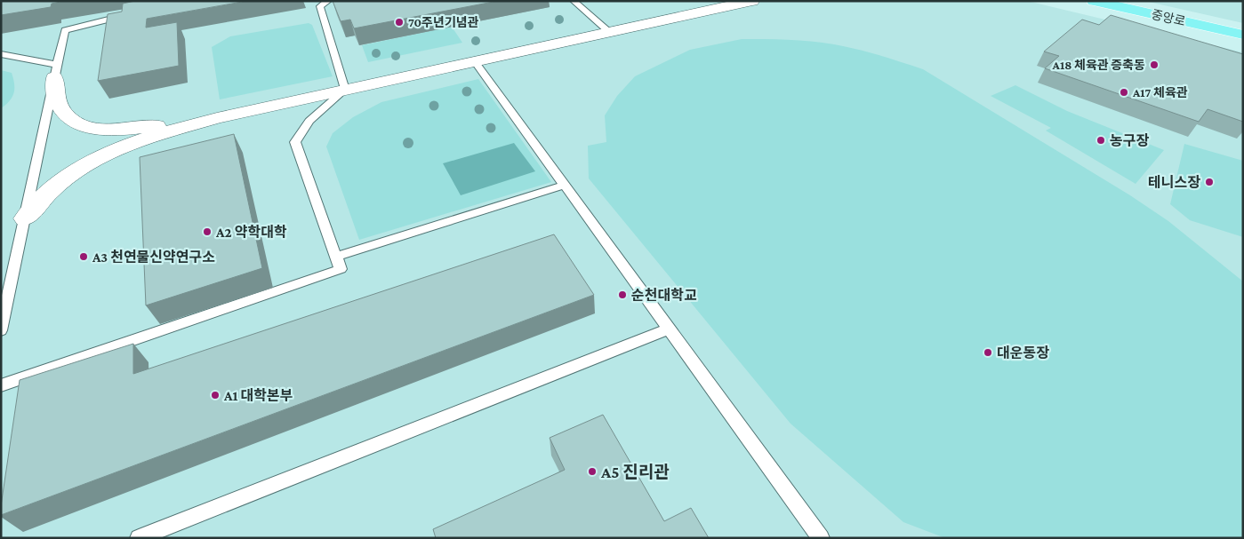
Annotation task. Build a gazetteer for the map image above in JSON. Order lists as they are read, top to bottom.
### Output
{
  "streets": {
    "main road": ["중앙로"]
  },
  "places": [
    "70주년기념관",
    "A18 체육관 증축동",
    "A17 체육관",
    "농구장",
    "테니스장",
    "A2 약학대학",
    "A3 천연물신약연구소",
    "순천대학교",
    "대운동장",
    "A1 대학본부",
    "A5 진리관"
  ]
}
